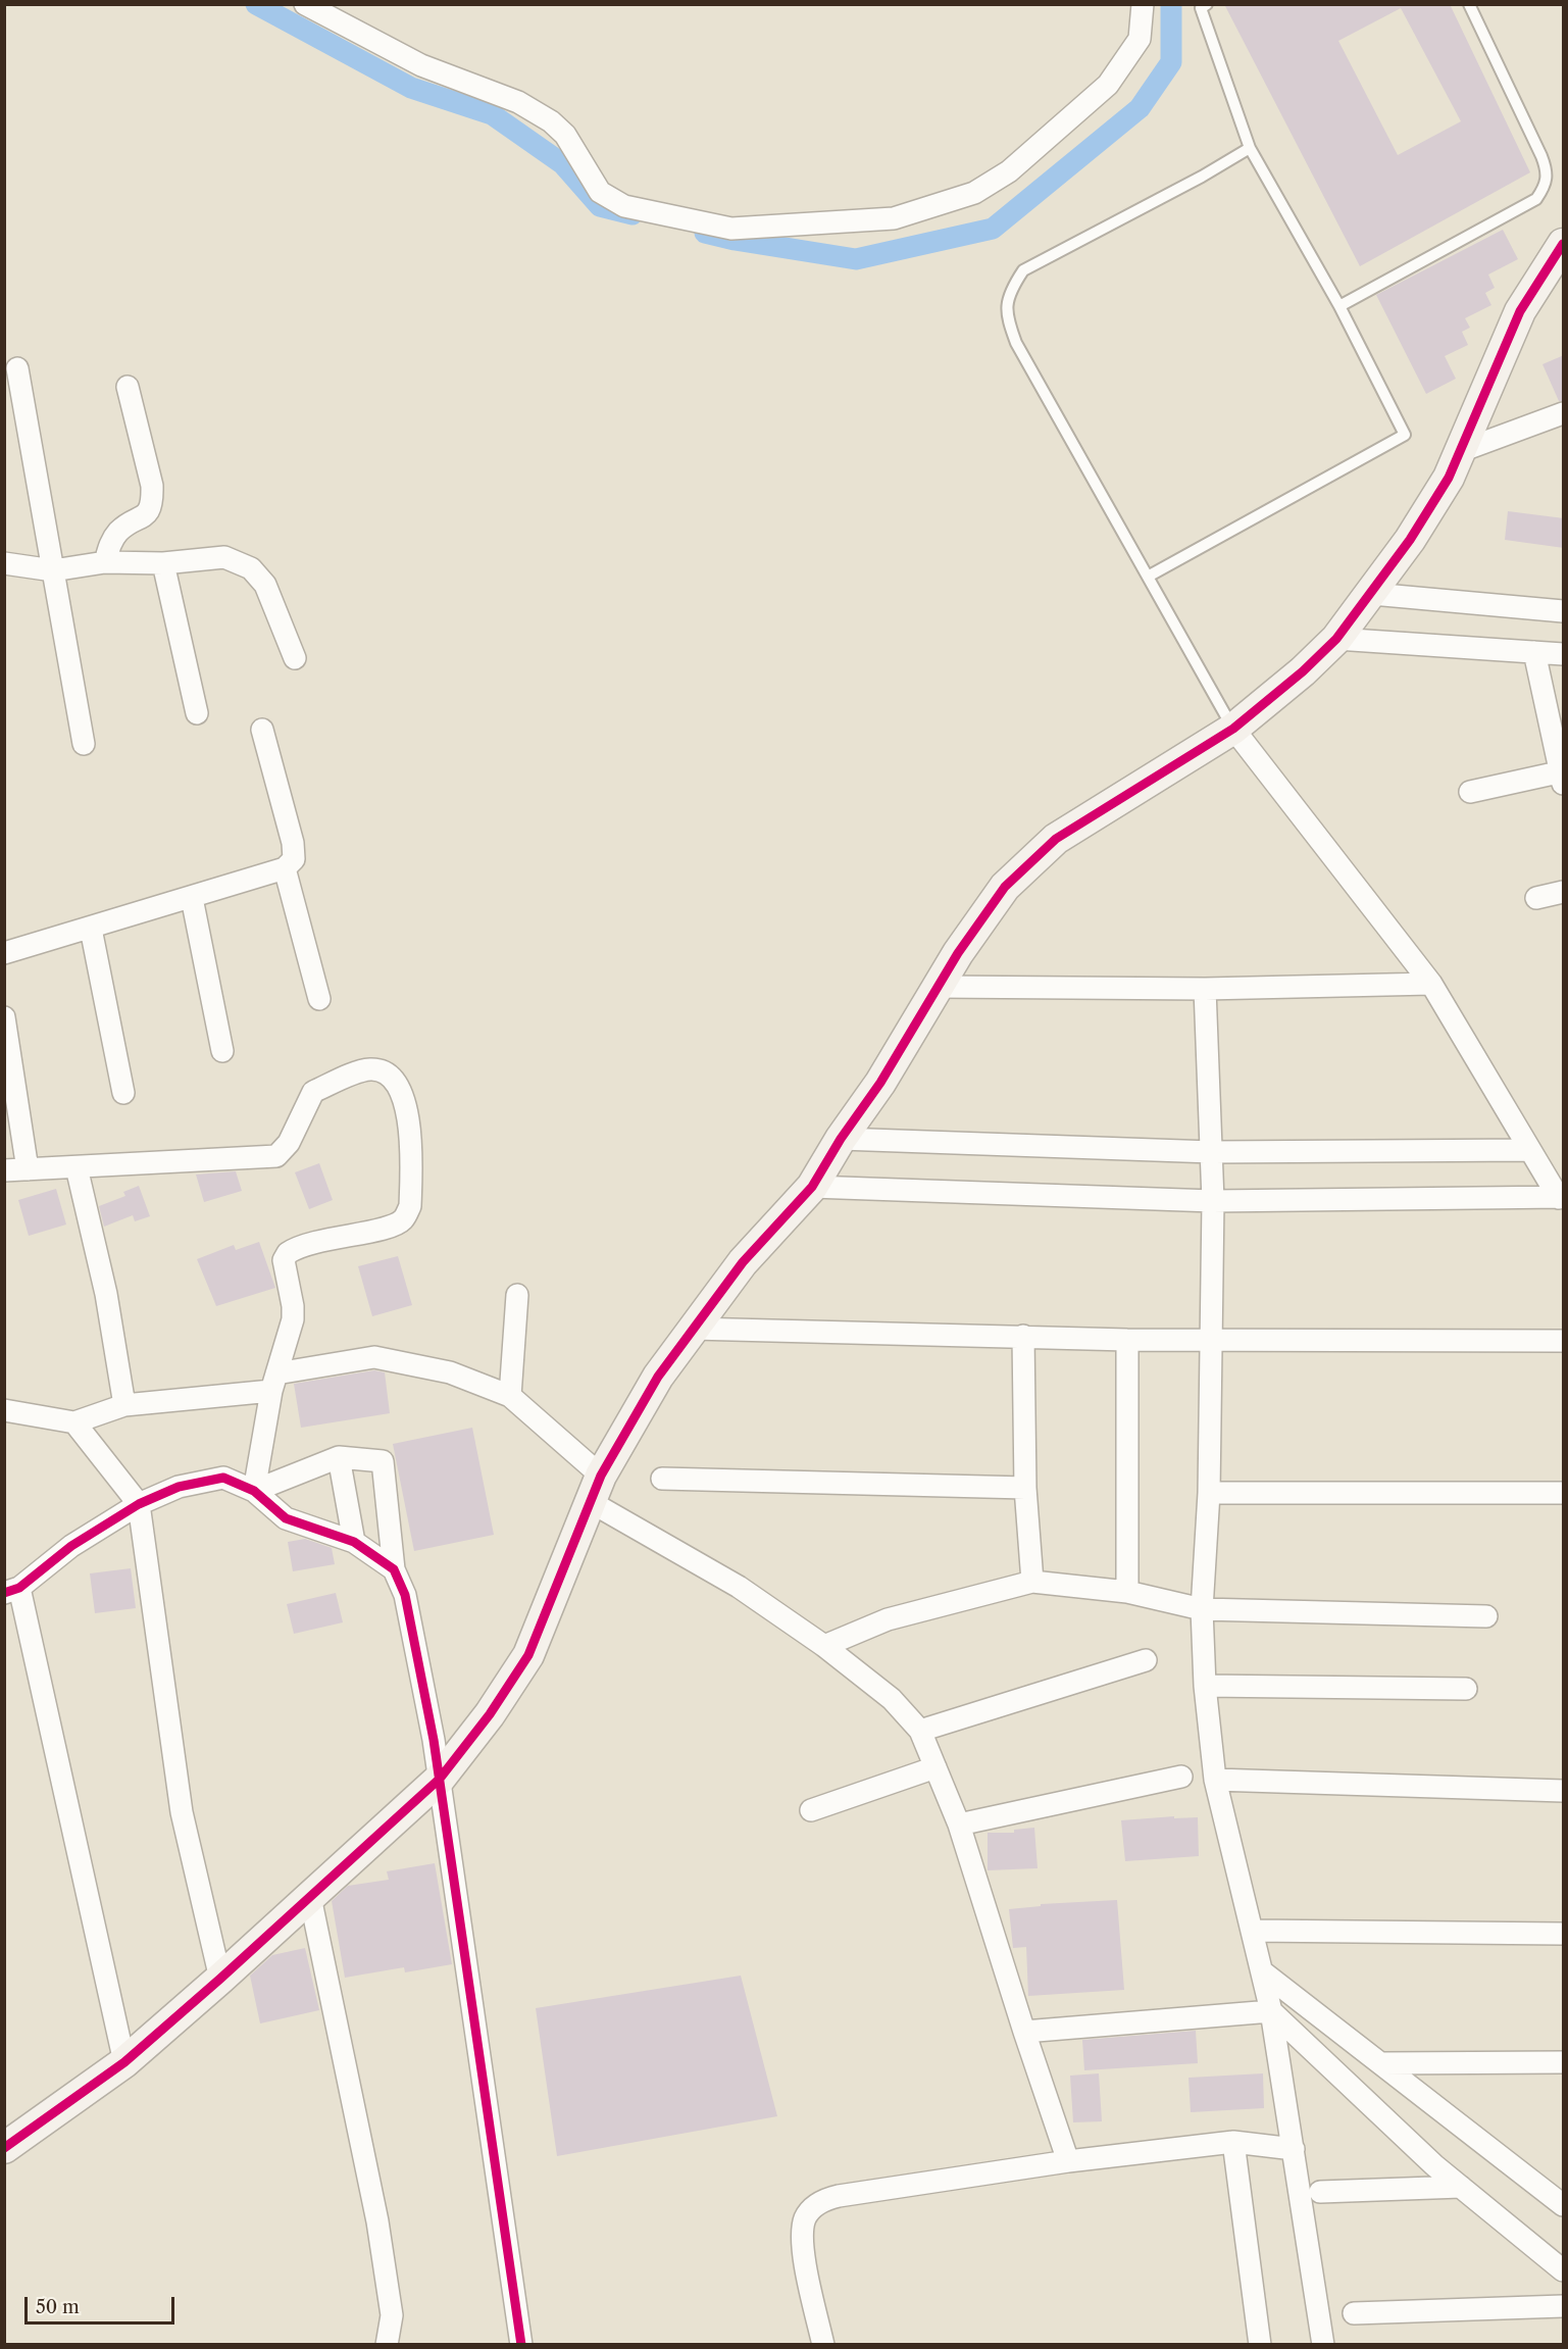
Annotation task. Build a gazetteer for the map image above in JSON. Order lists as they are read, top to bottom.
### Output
{
  "scale_bar": "50 m"
}
